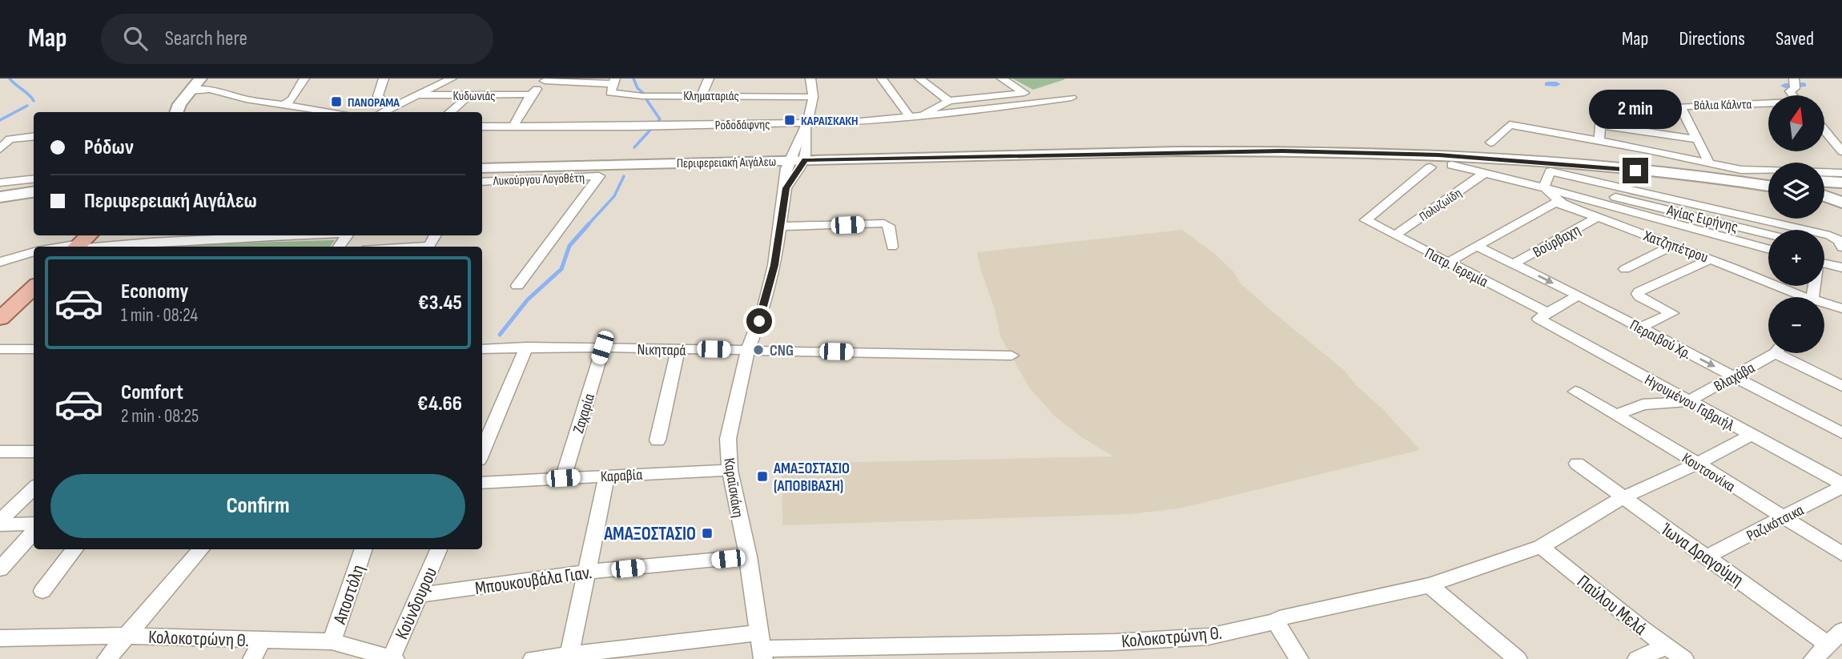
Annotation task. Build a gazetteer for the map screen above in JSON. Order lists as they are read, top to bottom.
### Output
{
  "streets": {
    "main road": ["Περιφερειακή Αιγάλεω"],
    "street": [
      "Κυδωνιάς",
      "Κληματαριάς",
      "Βάλια Κάλντα",
      "Ροδοδάφνης",
      "Λυκούργου Λογοθέτη",
      "Πολυζωίδη",
      "Αγίας Ειρήνης",
      "Βούρβαχη",
      "Χατζηπέτρου",
      "Πατρ. Ιερεμία",
      "Περαιβού Χρ.",
      "Νικηταρά",
      "Βλαχάβα",
      "Ηγουμένου Γαβριήλ",
      "Ζαχαρία",
      "Κουτσονίκα",
      "Καραβία",
      "Καραϊσκάκη",
      "Ραζικότσικα",
      "Ίωνα Δραγούμη",
      "Μπουκουβάλα Γιαν.",
      "Αποστόλη",
      "Κούνδουρου",
      "Παύλου Μελά",
      "Κολοκοτρώνη Θ."
    ]
  },
  "crossings": [
    ["Περιφερειακή Αιγάλεω", "Καραϊσκάκη"],
    ["Πολυζωίδη", "Πατρ. Ιερεμία"],
    ["Βούρβαχη", "Χατζηπέτρου"],
    ["Βούρβαχη", "Περαιβού Χρ."],
    ["Πατρ. Ιερεμία", "Ηγουμένου Γαβριήλ"],
    ["Περαιβού Χρ.", "Βλαχάβα"],
    ["Νικηταρά", "Ζαχαρία"],
    ["Νικηταρά", "Καραϊσκάκη"],
    ["Βλαχάβα", "Ηγουμένου Γαβριήλ"],
    ["Βλαχάβα", "Κουτσονίκα"],
    ["Ηγουμένου Γαβριήλ", "Ραζικότσικα"],
    ["Ηγουμένου Γαβριήλ", "Κολοκοτρώνη Θ."],
    ["Ζαχαρία", "Καραβία"],
    ["Κουτσονίκα", "Ραζικότσικα"],
    ["Κουτσονίκα", "Κολοκοτρώνη Θ."],
    ["Καραβία", "Καραϊσκάκη"],
    ["Καραϊσκάκη", "Μπουκουβάλα Γιαν."],
    ["Καραϊσκάκη", "Κολοκοτρώνη Θ."],
    ["Ραζικότσικα", "Ίωνα Δραγούμη"],
    ["Ίωνα Δραγούμη", "Κολοκοτρώνη Θ."],
    ["Μπουκουβάλα Γιαν.", "Κούνδουρου"],
    ["Αποστόλη", "Κολοκοτρώνη Θ."],
    ["Κούνδουρου", "Κολοκοτρώνη Θ."],
    ["Παύλου Μελά", "Κολοκοτρώνη Θ."]
  ],
  "places": {
    "transit": [
      "ΠΑΝΟΡΑΜΑ",
      "ΚΑΡΑΙΣΚΑΚΗ",
      "ΑΜΑΞΟΣΤΑΣΙΟ (ΑΠΟΒΙΒΑΣΗ)",
      "ΑΜΑΞΟΣΤΑΣΙΟ"
    ],
    "other": ["CNG"]
  },
  "north": "top",
  "page": {
    "header": "Map",
    "search": "Search here",
    "nav": ["Map", "Directions", "Saved"],
    "bubble": "2 min",
    "map_buttons": ["+", "−"],
    "banner": ["Ρόδων", "Περιφερειακή Αιγάλεω"],
    "list": [
      {
        "name": "Economy",
        "note": "1 min · 08:24",
        "value": "€3.45"
      },
      {
        "name": "Comfort",
        "note": "2 min · 08:25",
        "value": "€4.66"
      }
    ],
    "buttons": "Confirm"
  }
}
